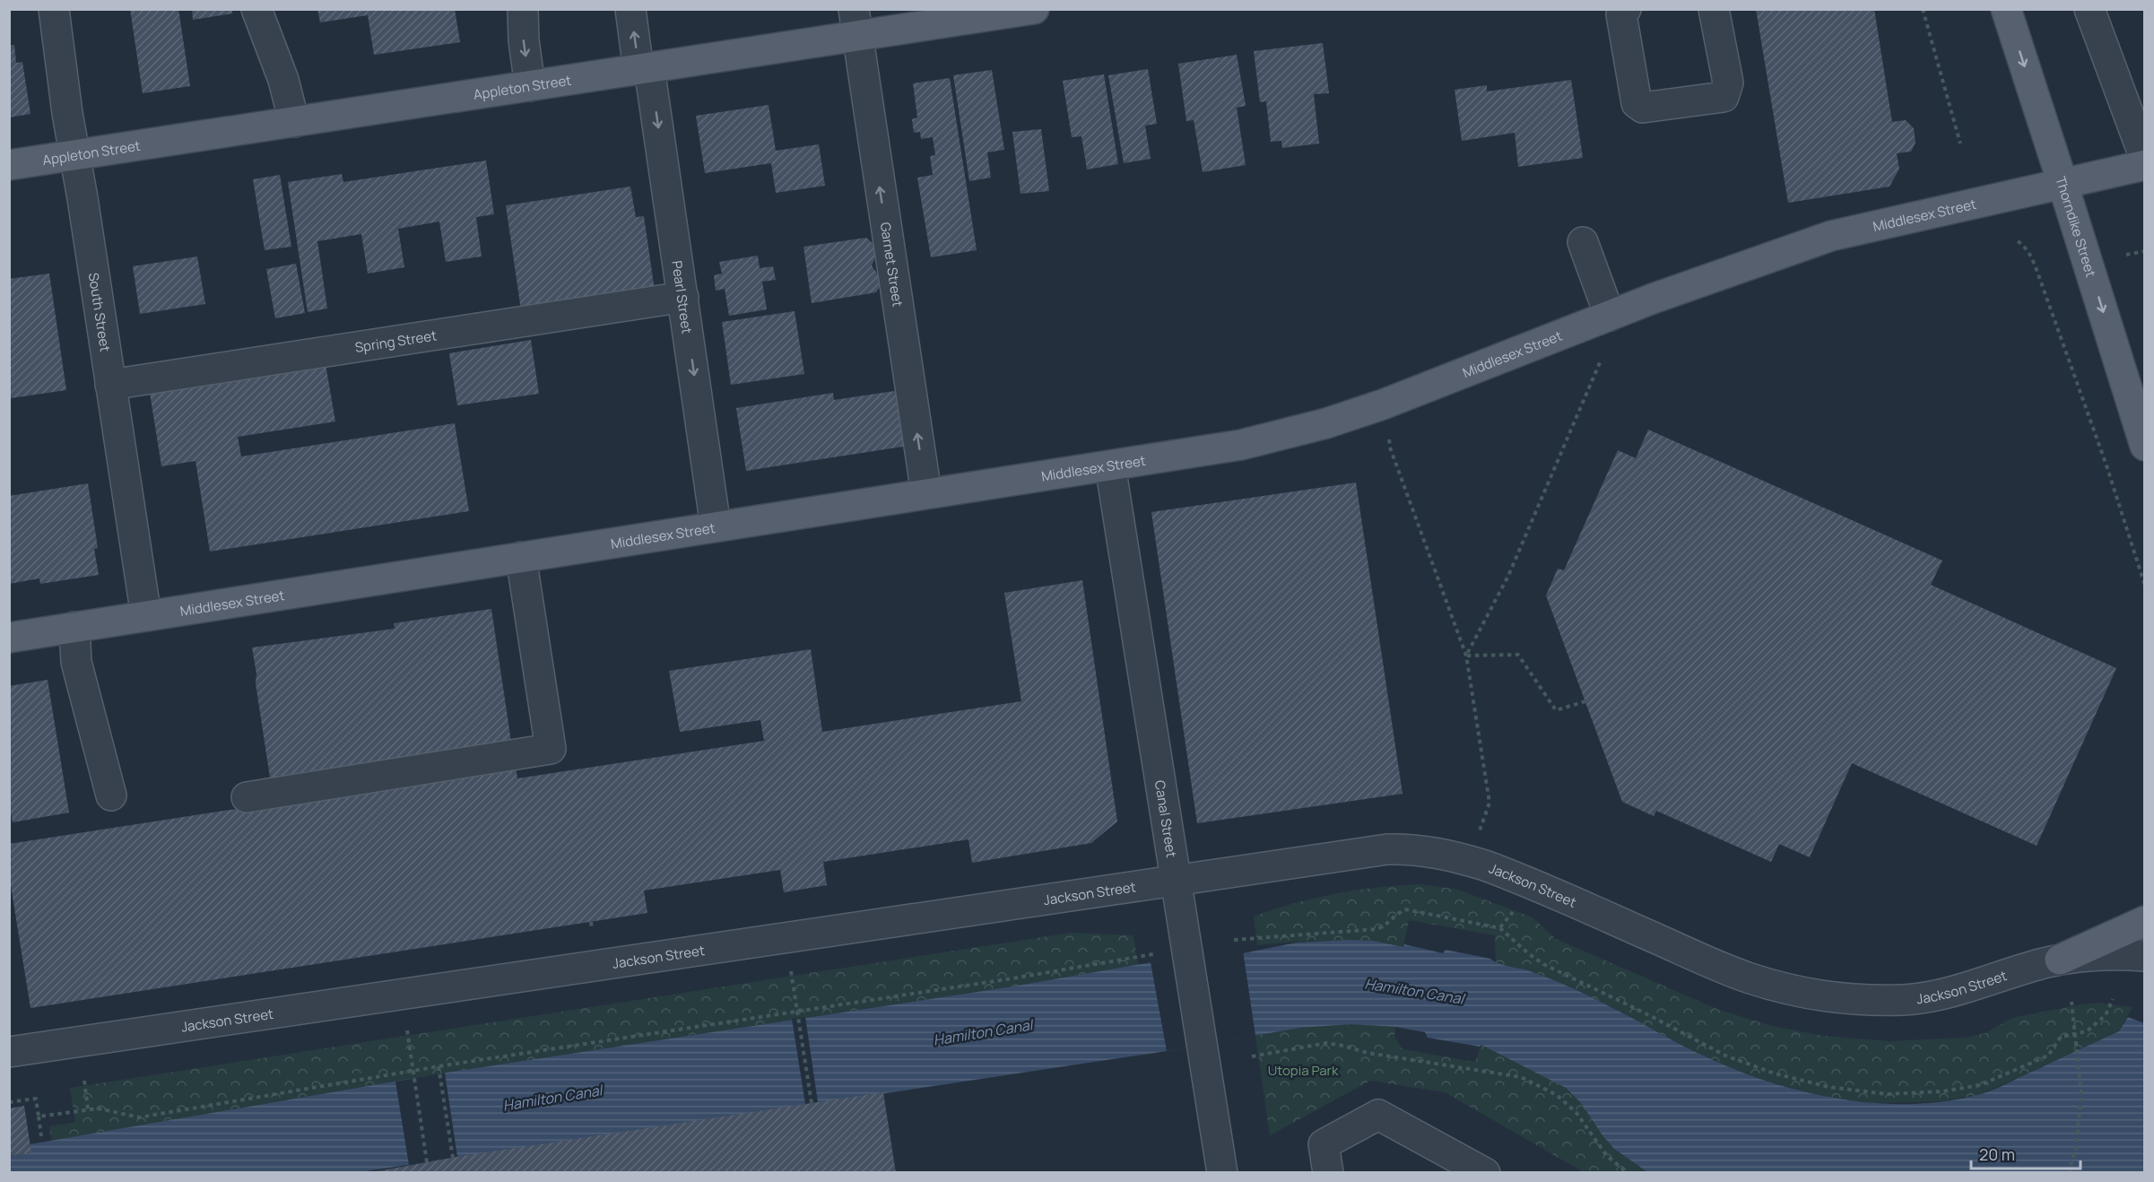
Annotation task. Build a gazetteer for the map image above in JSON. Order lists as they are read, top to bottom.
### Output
{
  "streets": {
    "main road": ["Appleton Street", "Middlesex Street", "Thorndike Street"],
    "street": [
      "Garnet Street",
      "Pearl Street",
      "South Street",
      "Spring Street",
      "Canal Street",
      "Jackson Street"
    ]
  },
  "crossings": [
    ["Appleton Street", "Garnet Street"],
    ["Appleton Street", "Pearl Street"],
    ["Appleton Street", "South Street"],
    ["Middlesex Street", "Thorndike Street"],
    ["Middlesex Street", "Garnet Street"],
    ["Middlesex Street", "Pearl Street"],
    ["Middlesex Street", "South Street"],
    ["Middlesex Street", "Canal Street"],
    ["Pearl Street", "Spring Street"],
    ["South Street", "Spring Street"],
    ["Canal Street", "Jackson Street"]
  ],
  "one_way": ["Thorndike Street", "Garnet Street"],
  "water": ["Hamilton Canal"],
  "parks": ["Utopia Park"],
  "scale_bar": "20 m"
}
